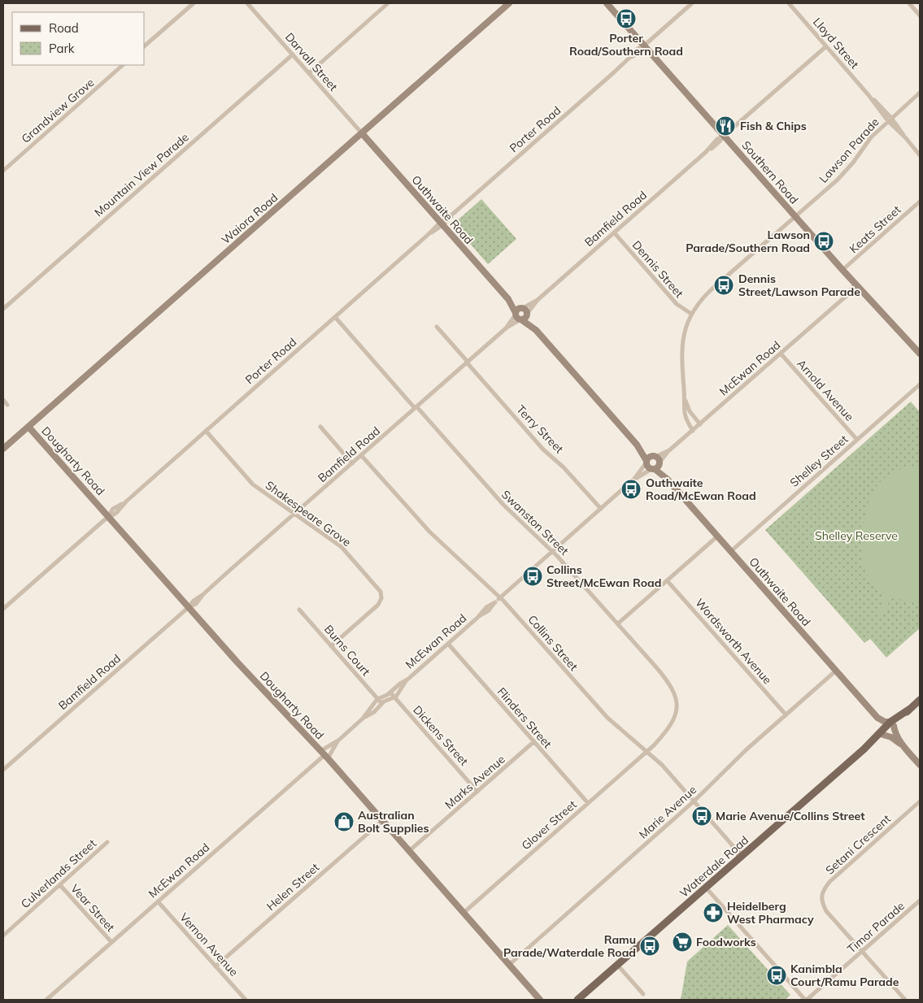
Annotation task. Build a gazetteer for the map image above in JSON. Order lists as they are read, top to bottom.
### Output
{
  "streets": {
    "main road": ["Waterdale Road"],
    "street": [
      "Lloyd Street",
      "Darvall Street",
      "Grandview Grove",
      "Porter Road",
      "Lawson Parade",
      "Southern Road",
      "Mountain View Parade",
      "Outhwaite Road",
      "Waiora Road",
      "Bamfield Road",
      "Keats Street",
      "Dennis Street",
      "McEwan Road",
      "Arnold Avenue",
      "Terry Street",
      "Dougharty Road",
      "Shelley Street",
      "Shakespeare Grove",
      "Swanston Street",
      "Wordsworth Avenue",
      "Collins Street",
      "Burns Court",
      "Flinders Street",
      "Dickens Street",
      "Marks Avenue",
      "Marie Avenue",
      "Glover Street",
      "Setani Crescent",
      "Culverlands Street",
      "Helen Street",
      "Vear Street",
      "Timor Parade",
      "Vernon Avenue"
    ]
  },
  "crossings": [
    ["Lloyd Street", "Lawson Parade"],
    ["Lloyd Street", "Bamfield Road"],
    ["Darvall Street", "Mountain View Parade"],
    ["Darvall Street", "Outhwaite Road"],
    ["Darvall Street", "Waiora Road"],
    ["Porter Road", "Southern Road"],
    ["Porter Road", "Outhwaite Road"],
    ["Porter Road", "Dougharty Road"],
    ["Porter Road", "Shakespeare Grove"],
    ["Porter Road", "Swanston Street"],
    ["Lawson Parade", "Southern Road"],
    ["Lawson Parade", "Dennis Street"],
    ["Lawson Parade", "McEwan Road"],
    ["Southern Road", "Bamfield Road"],
    ["Southern Road", "Keats Street"],
    ["Southern Road", "McEwan Road"],
    ["Outhwaite Road", "Waiora Road"],
    ["Outhwaite Road", "Bamfield Road"],
    ["Outhwaite Road", "McEwan Road"],
    ["Outhwaite Road", "Shelley Street"],
    ["Outhwaite Road", "Marie Avenue"],
    ["Outhwaite Road", "Waterdale Road"],
    ["Waiora Road", "Dougharty Road"],
    ["Bamfield Road", "Dennis Street"],
    ["Bamfield Road", "Terry Street"],
    ["Bamfield Road", "Dougharty Road"],
    ["Bamfield Road", "Shakespeare Grove"],
    ["Bamfield Road", "Swanston Street"],
    ["Bamfield Road", "Collins Street"],
    ["McEwan Road", "Arnold Avenue"],
    ["McEwan Road", "Terry Street"],
    ["McEwan Road", "Dougharty Road"],
    ["McEwan Road", "Swanston Street"],
    ["McEwan Road", "Collins Street"],
    ["McEwan Road", "Burns Court"],
    ["McEwan Road", "Flinders Street"],
    ["McEwan Road", "Dickens Street"],
    ["McEwan Road", "Vear Street"],
    ["McEwan Road", "Vernon Avenue"],
    ["Arnold Avenue", "Shelley Street"],
    ["Dougharty Road", "Marks Avenue"],
    ["Dougharty Road", "Marie Avenue"],
    ["Dougharty Road", "Glover Street"],
    ["Dougharty Road", "Helen Street"],
    ["Shakespeare Grove", "Burns Court"],
    ["Swanston Street", "Collins Street"],
    ["Swanston Street", "Glover Street"],
    ["Wordsworth Avenue", "Marie Avenue"],
    ["Collins Street", "Marie Avenue"],
    ["Collins Street", "Glover Street"],
    ["Collins Street", "Waterdale Road"],
    ["Flinders Street", "Marks Avenue"],
    ["Flinders Street", "Glover Street"],
    ["Dickens Street", "Marks Avenue"],
    ["Setani Crescent", "Timor Parade"],
    ["Culverlands Street", "Vear Street"],
    ["Helen Street", "Vernon Avenue"]
  ],
  "parks": ["Shelley Reserve"],
  "places": {
    "bus stop": [
      "Porter Road/Southern Road",
      "Lawson Parade/Southern Road",
      "Dennis Street/Lawson Parade",
      "Outhwaite Road/McEwan Road",
      "Collins Street/McEwan Road",
      "Marie Avenue/Collins Street",
      "Ramu Parade/Waterdale Road",
      "Kanimbla Court/Ramu Parade"
    ],
    "restaurant": ["Fish & Chips"],
    "shop": ["Australian Bolt Supplies"],
    "pharmacy": ["Heidelberg West Pharmacy"],
    "supermarket": ["Foodworks"]
  },
  "legend": ["Road", "Park"]
}
